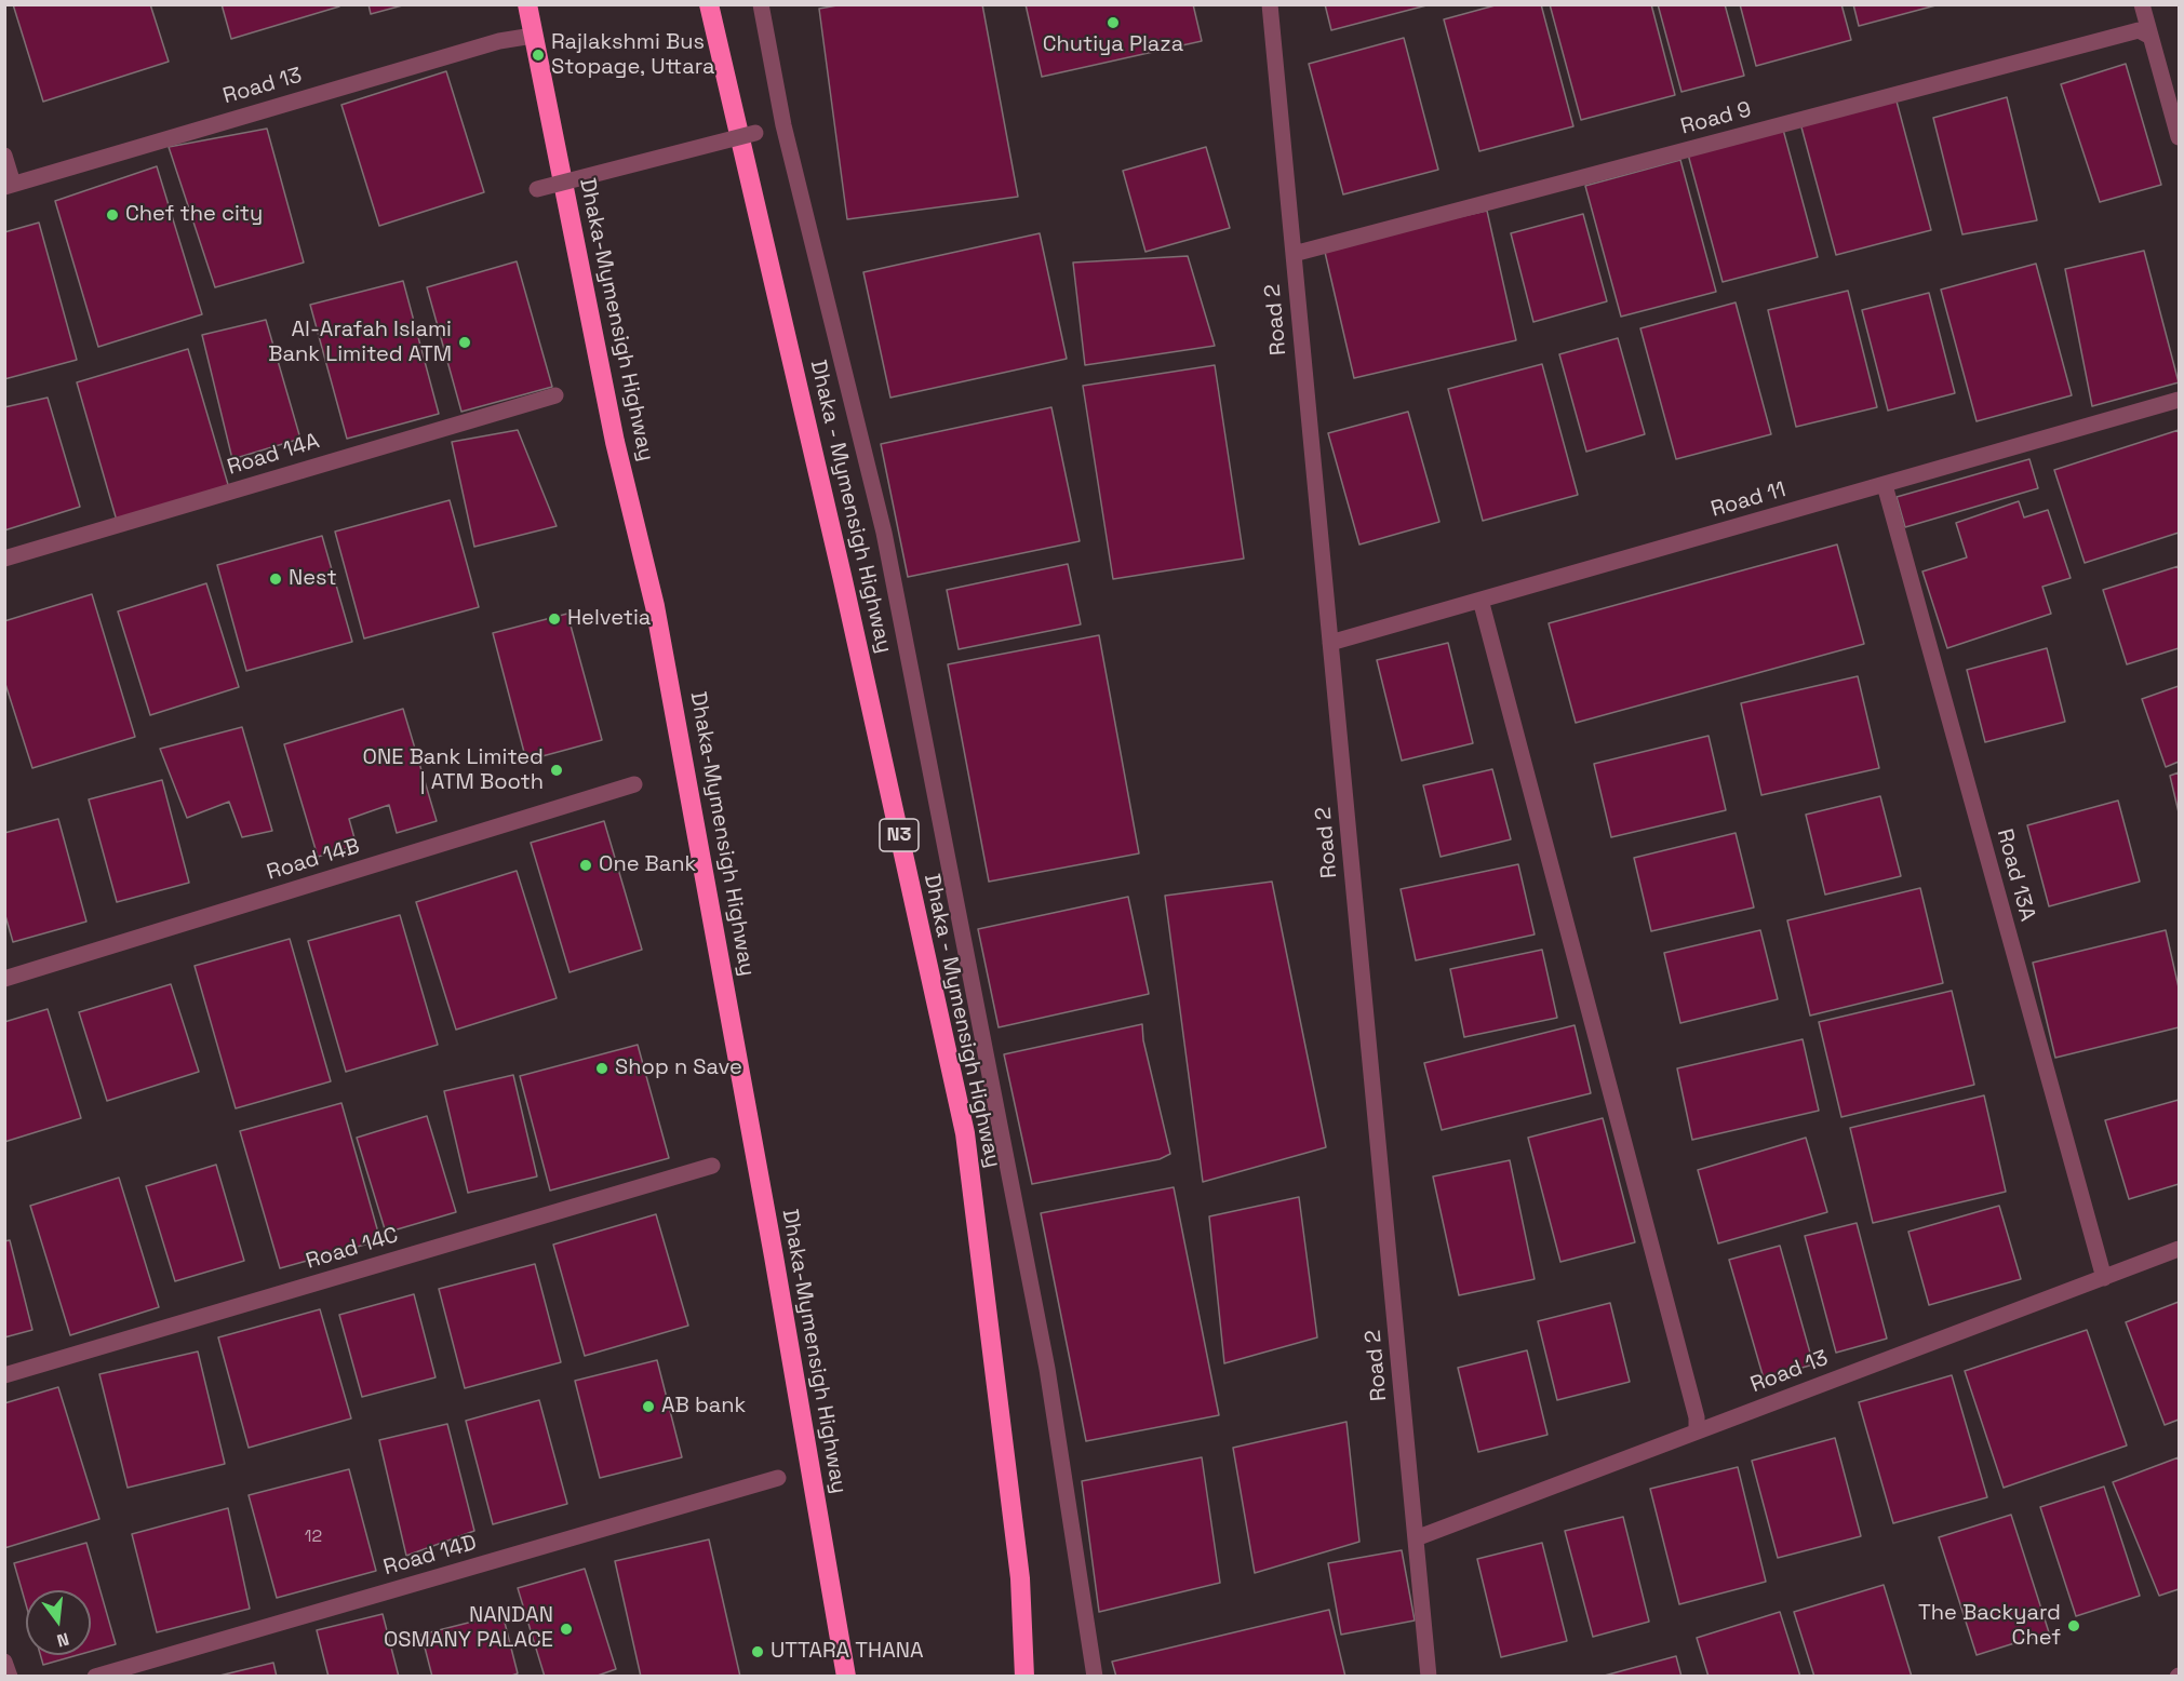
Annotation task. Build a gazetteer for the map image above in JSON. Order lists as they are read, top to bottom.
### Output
{
  "streets": {
    "highway": ["Dhaka-Mymensigh Highway", "Dhaka - Mymensigh Highway", "N3"],
    "street": [
      "Road 13",
      "Road 9",
      "Road 2",
      "Road 14A",
      "Road 11",
      "Road 14B",
      "Road 13A",
      "Road 14C",
      "Road 14D"
    ]
  },
  "crossings": [
    ["Road 13", "Dhaka-Mymensigh Highway"],
    ["Road 13", "Road 2"],
    ["Road 13", "Road 13A"],
    ["Road 9", "Road 2"],
    ["Road 2", "Road 11"],
    ["Road 11", "Road 13A"]
  ],
  "places": [
    "Chutiya Plaza",
    "Rajlakshmi Bus Stopage, Uttara",
    "Chef the city",
    "Al-Arafah Islami Bank Limited ATM",
    "Nest",
    "Helvetia",
    "ONE Bank Limited | ATM Booth",
    "One Bank",
    "Shop n Save",
    "AB bank",
    "The Backyard Chef",
    "NANDAN OSMANY PALACE",
    "UTTARA THANA"
  ],
  "house_numbers": ["12"],
  "north": "bottom"
}
